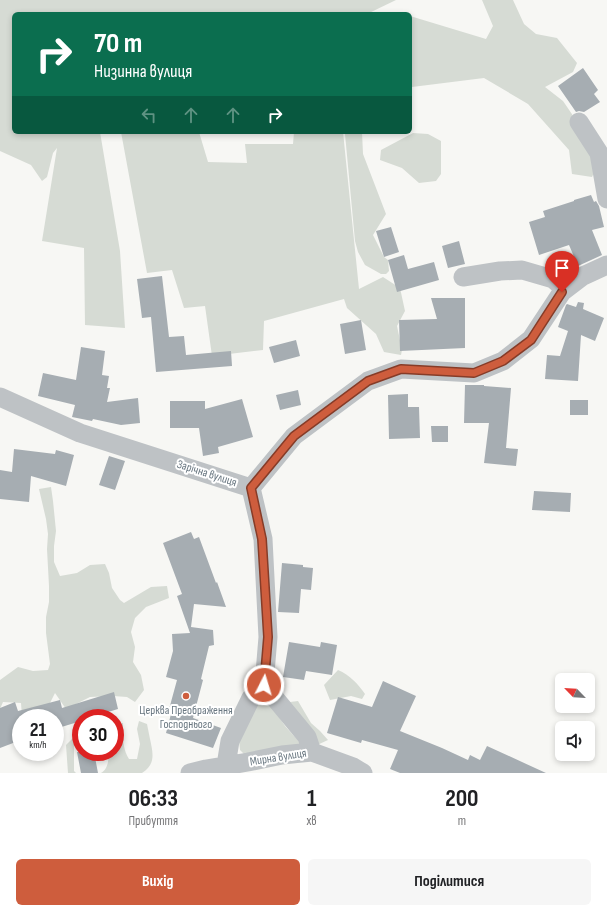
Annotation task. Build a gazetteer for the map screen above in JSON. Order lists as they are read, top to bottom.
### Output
{
  "streets": {
    "street": ["Зарічна вулиця", "Мирна вулиця"]
  },
  "places": ["Церква Преображення Господнього"],
  "north": "top left",
  "page": {
    "turn": ["70 m", "Низинна вулиця"],
    "speed": "21 km/h",
    "limit": "30",
    "eta": [
      "06:33",
      "Прибуття",
      "1",
      "хв",
      "200",
      "m"
    ],
    "buttons": ["Вихід", "Поділитися"]
  }
}
